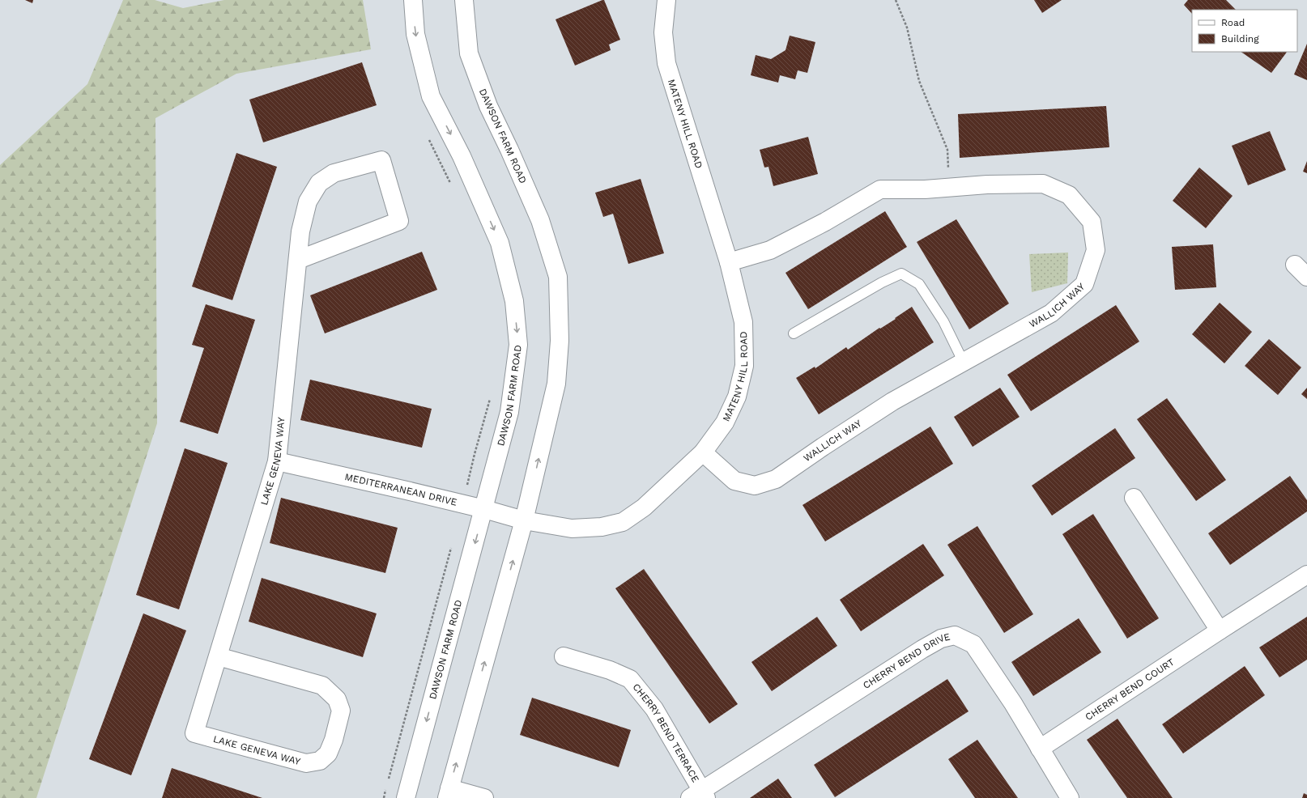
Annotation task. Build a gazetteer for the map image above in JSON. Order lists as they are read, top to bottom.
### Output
{
  "streets": {
    "street": [
      "MATENY HILL ROAD",
      "DAWSON FARM ROAD",
      "WALLICH WAY",
      "LAKE GENEVA WAY",
      "MEDITERRANEAN DRIVE",
      "CHERRY BEND DRIVE",
      "CHERRY BEND COURT",
      "CHERRY BEND TERRACE"
    ]
  },
  "crossings": [
    ["MATENY HILL ROAD", "DAWSON FARM ROAD"],
    ["MATENY HILL ROAD", "WALLICH WAY"],
    ["MATENY HILL ROAD", "MEDITERRANEAN DRIVE"],
    ["DAWSON FARM ROAD", "MEDITERRANEAN DRIVE"],
    ["LAKE GENEVA WAY", "MEDITERRANEAN DRIVE"],
    ["CHERRY BEND DRIVE", "CHERRY BEND COURT"],
    ["CHERRY BEND DRIVE", "CHERRY BEND TERRACE"]
  ],
  "legend": ["Road", "Building"]
}
